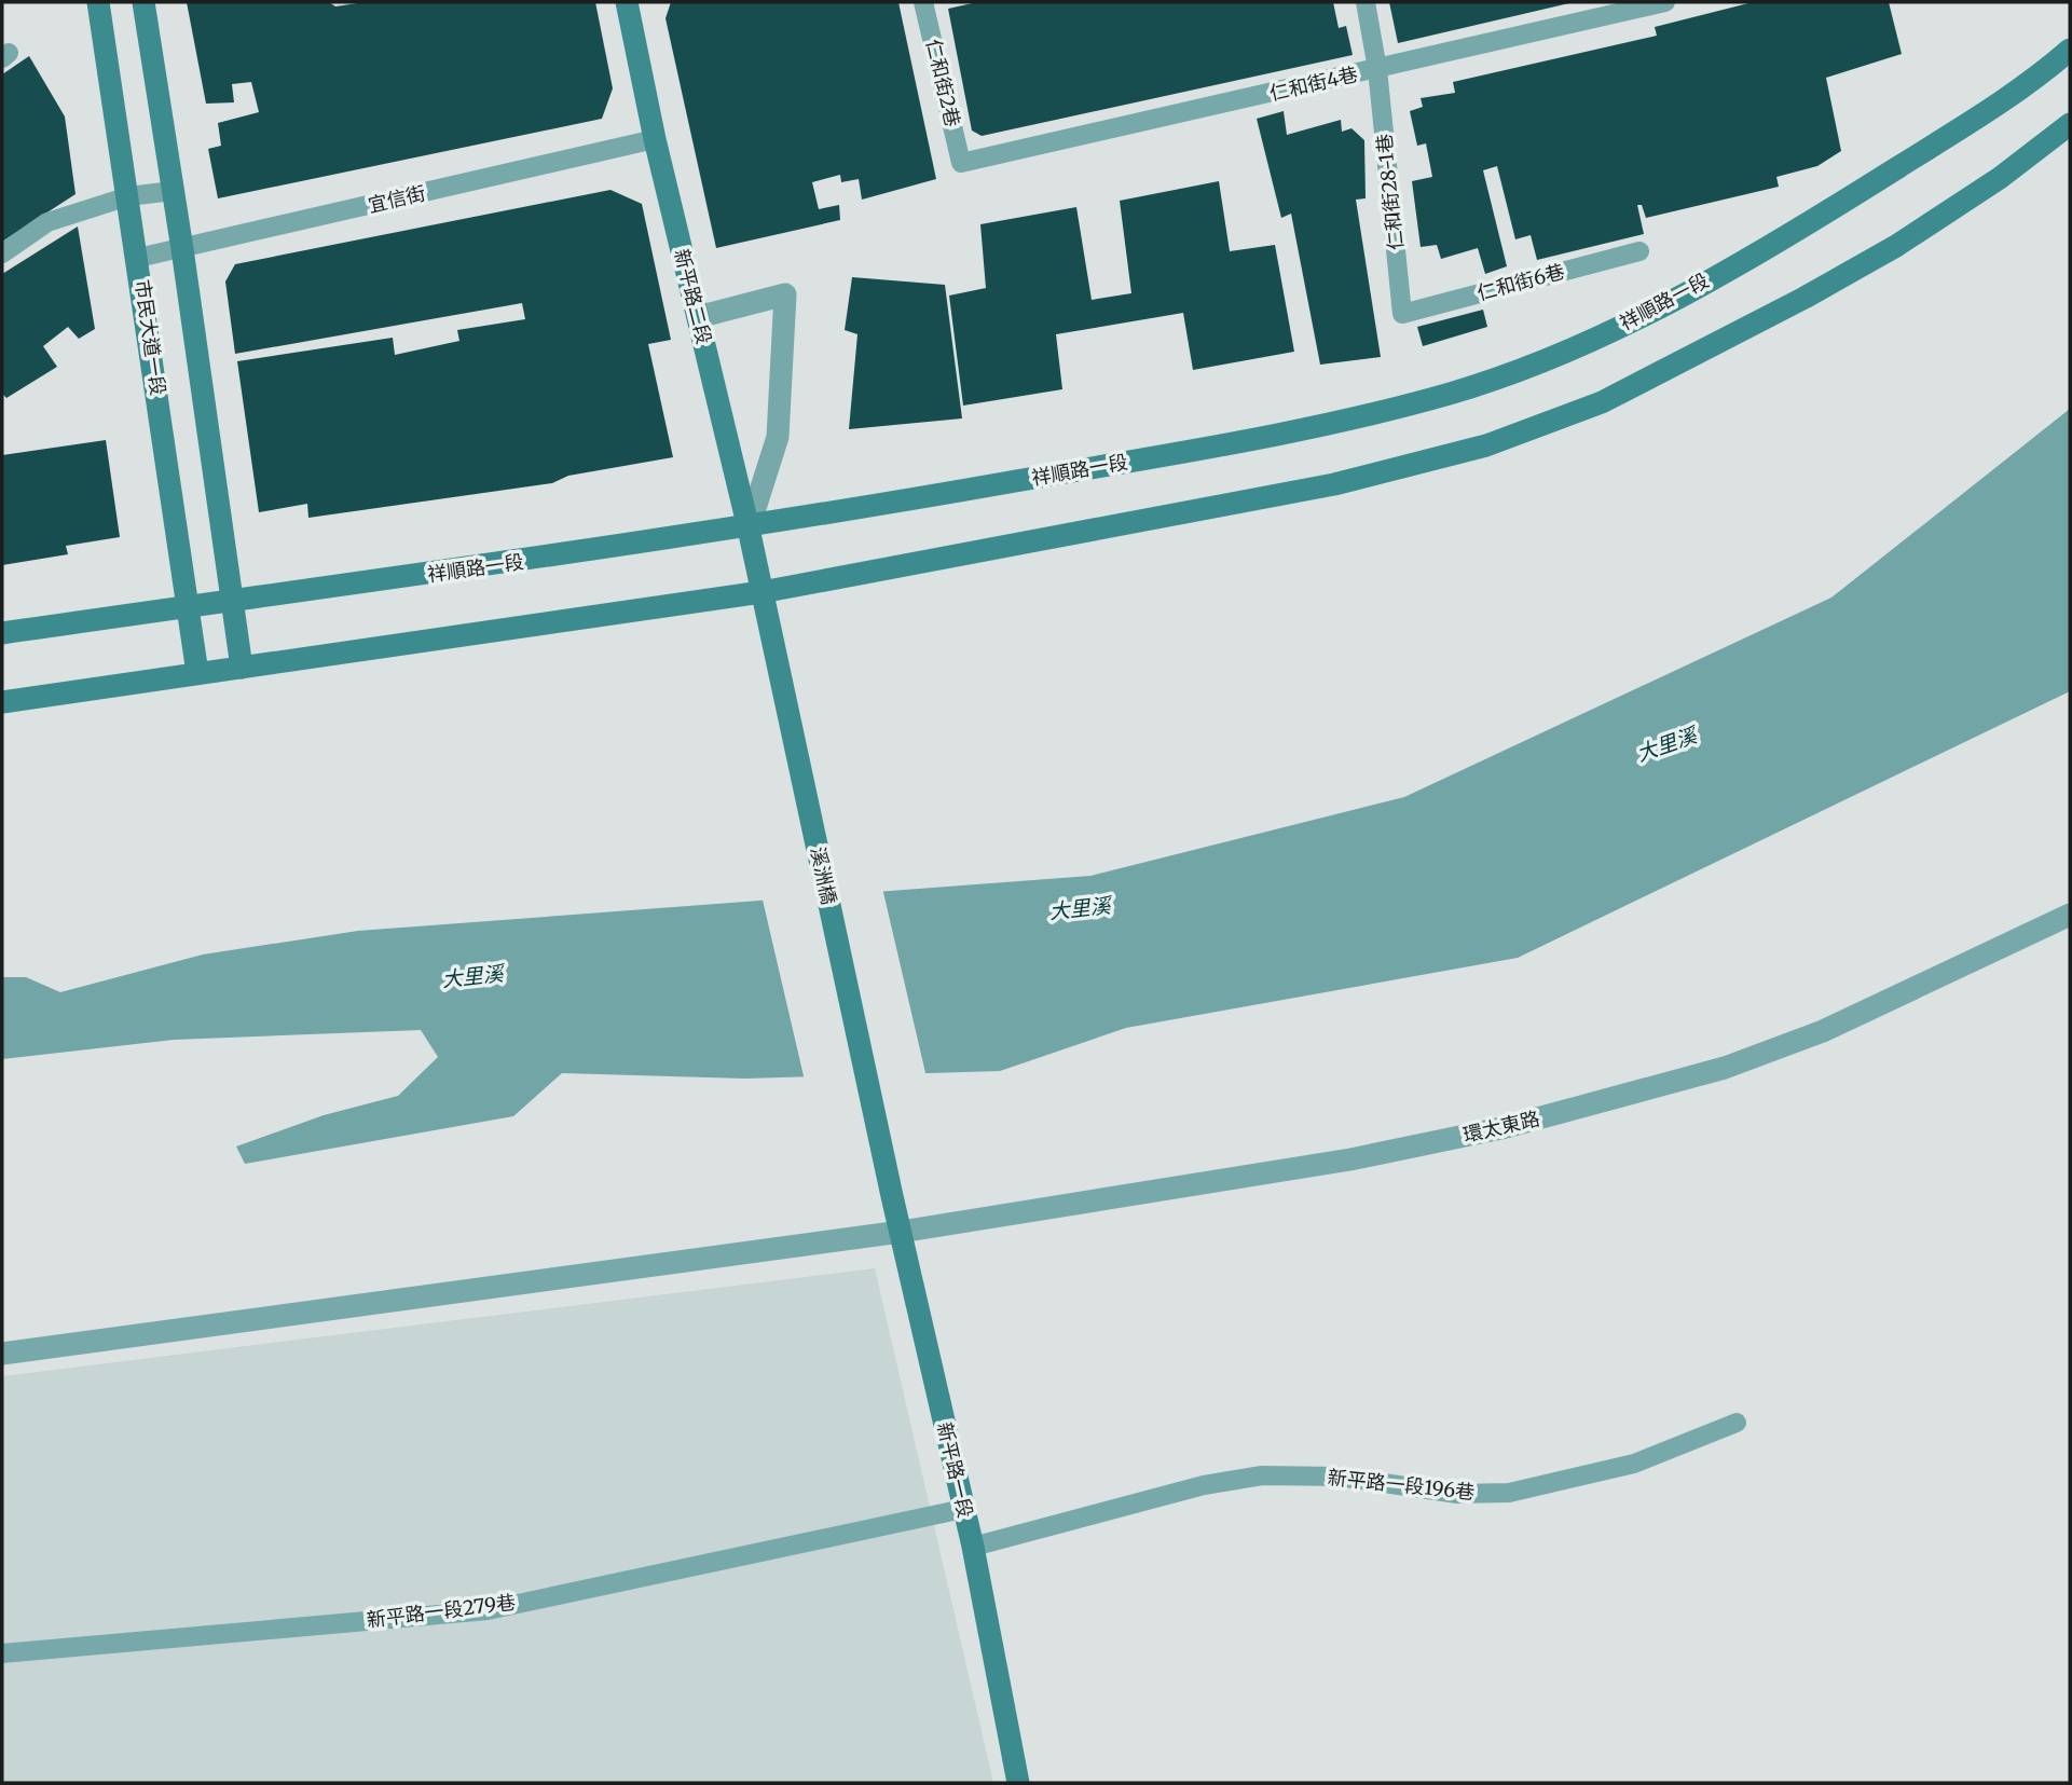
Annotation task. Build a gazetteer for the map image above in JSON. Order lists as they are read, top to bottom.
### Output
{
  "streets": {
    "street": [
      "新平路二段",
      "祥順路一段",
      "市民大道一段",
      "溪洲橋",
      "環太東路",
      "新平路一段"
    ],
    "lane": [
      "仁和街2巷",
      "仁和街4巷",
      "仁和街28-1巷",
      "宜信街",
      "仁和街6巷",
      "新平路一段196巷",
      "新平路一段279巷"
    ]
  },
  "crossings": [
    ["仁和街2巷", "仁和街4巷"],
    ["仁和街4巷", "仁和街28-1巷"],
    ["仁和街28-1巷", "仁和街6巷"],
    ["宜信街", "新平路二段"],
    ["宜信街", "市民大道一段"],
    ["新平路二段", "祥順路一段"],
    ["新平路二段", "溪洲橋"],
    ["祥順路一段", "市民大道一段"],
    ["溪洲橋", "新平路一段"],
    ["環太東路", "新平路一段"],
    ["新平路一段", "新平路一段196巷"],
    ["新平路一段", "新平路一段279巷"]
  ],
  "water": ["大里溪"]
}
